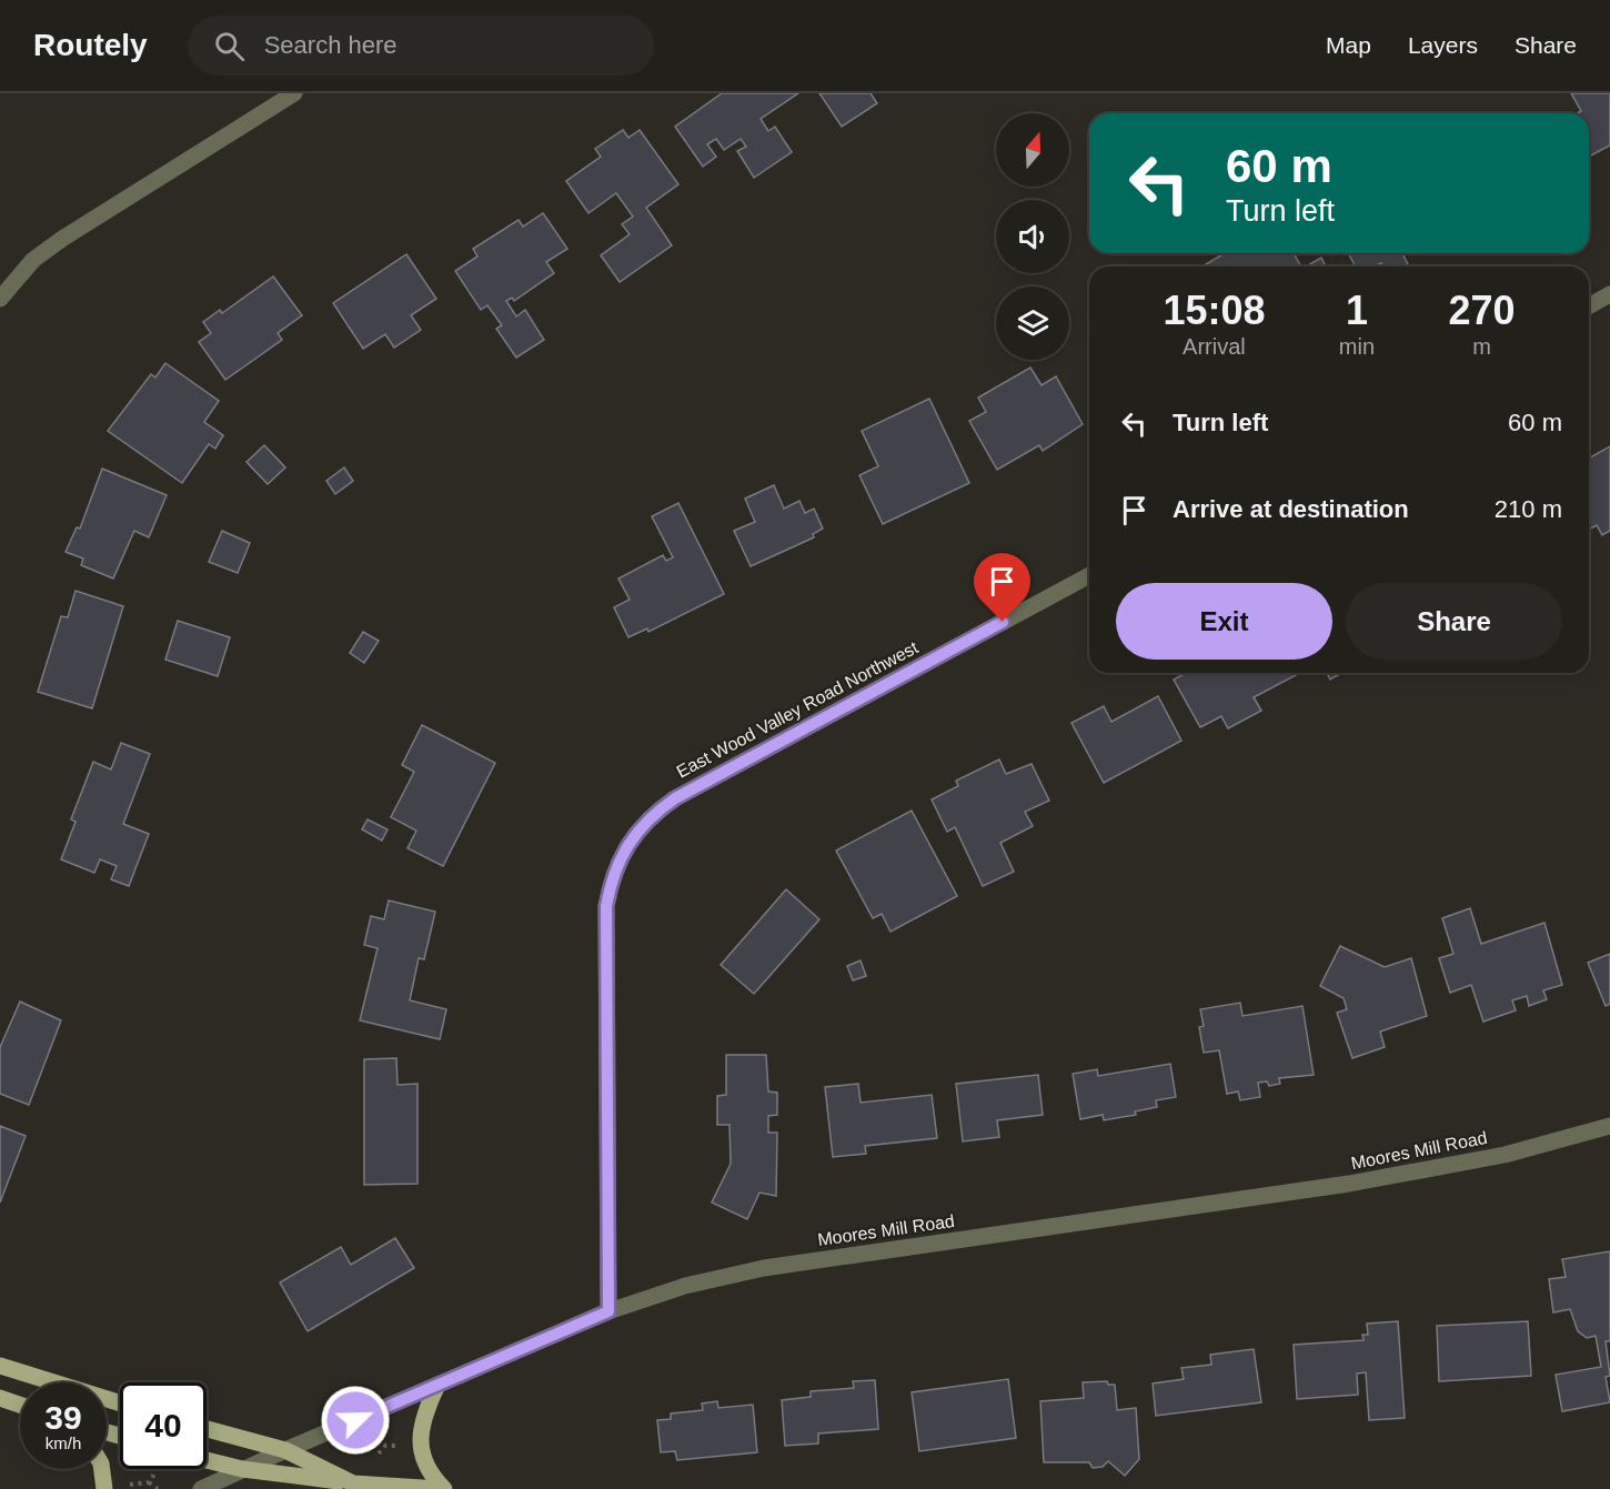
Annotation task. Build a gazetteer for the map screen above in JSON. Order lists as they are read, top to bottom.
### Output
{
  "streets": {
    "street": ["East Wood Valley Road Northwest", "Moores Mill Road"]
  },
  "crossings": [
    ["East Wood Valley Road Northwest", "Moores Mill Road"]
  ],
  "north": "top",
  "page": {
    "header": "Routely",
    "search": "Search here",
    "nav": ["Map", "Layers", "Share"],
    "turn": ["60 m", "Turn left"],
    "eta": [
      "15:08",
      "Arrival",
      "1",
      "min",
      "270",
      "m"
    ],
    "list": [
      {
        "name": "Turn left",
        "value": "60 m"
      },
      {
        "name": "Arrive at destination",
        "value": "210 m"
      }
    ],
    "buttons": ["Exit", "Share"],
    "speed": "39 km/h",
    "limit": "40"
  }
}
